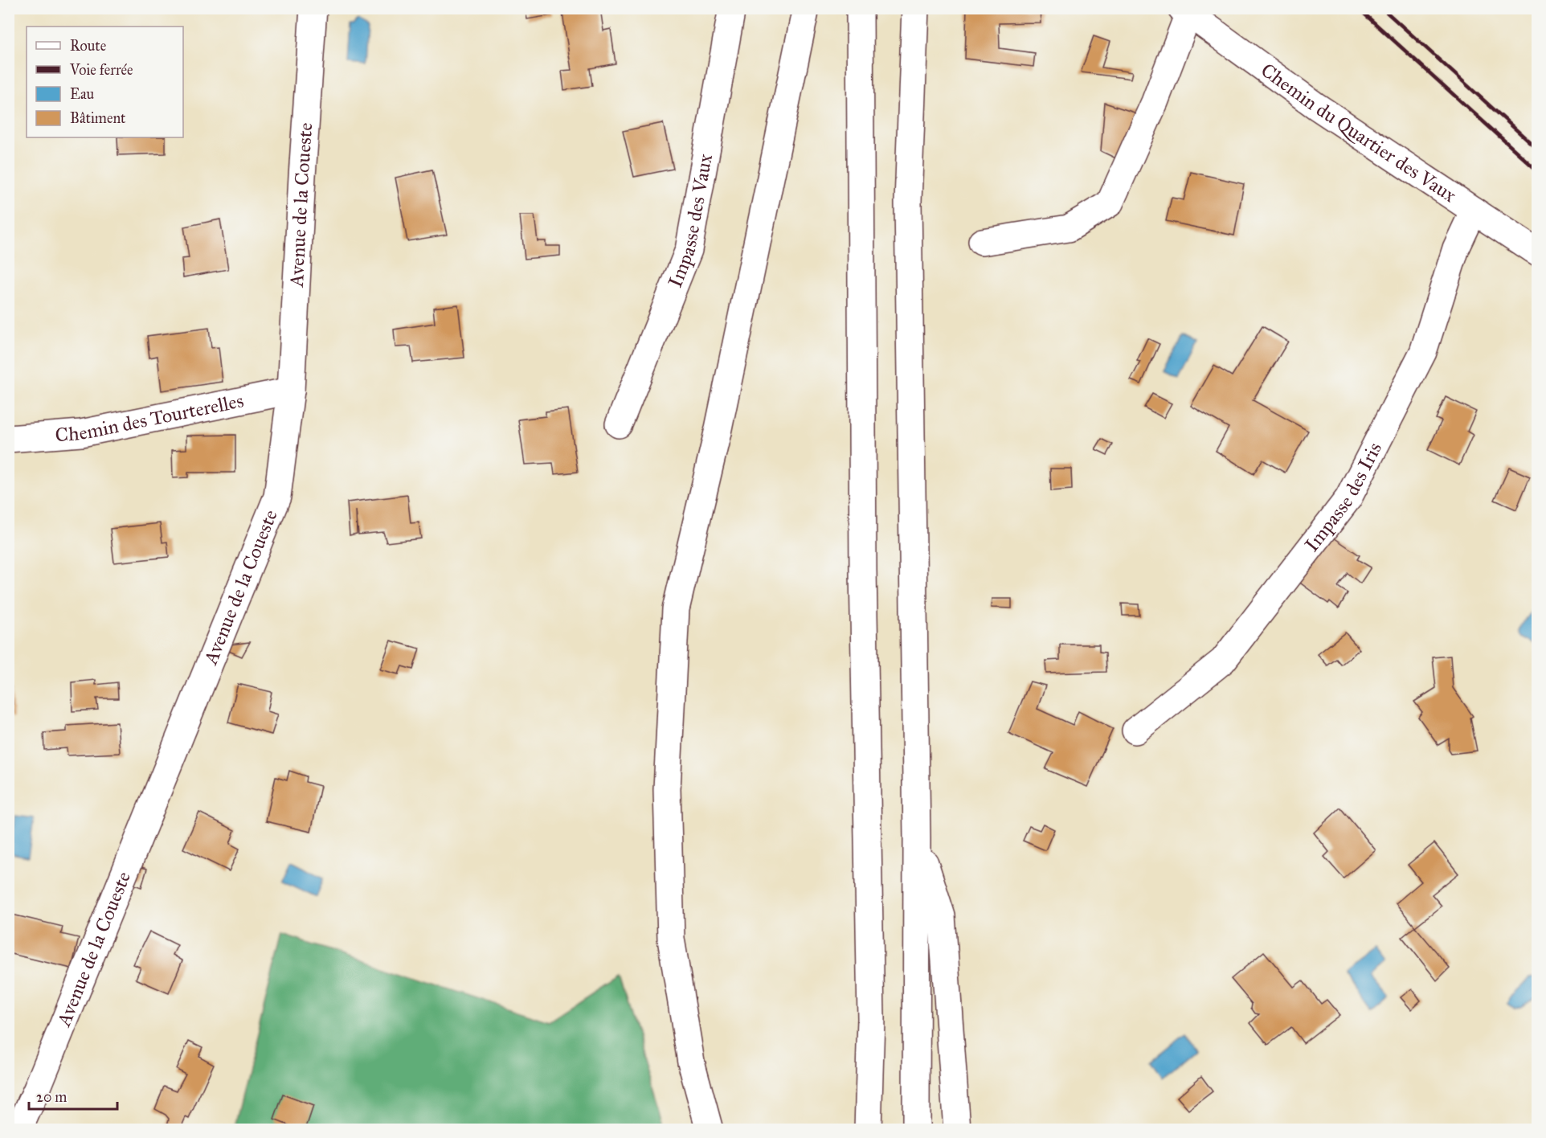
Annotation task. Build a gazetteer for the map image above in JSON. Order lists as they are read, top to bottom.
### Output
{
  "streets": {
    "main road": [
      "Chemin du Quartier des Vaux",
      "Avenue de la Coueste",
      "Impasse des Vaux",
      "Chemin des Tourterelles",
      "Impasse des Iris"
    ]
  },
  "crossings": [
    ["Chemin du Quartier des Vaux", "Impasse des Iris"],
    ["Avenue de la Coueste", "Chemin des Tourterelles"]
  ],
  "legend": [
    "Route",
    "Voie ferrée",
    "Eau",
    "Bâtiment"
  ],
  "scale_bar": "20 m"
}
